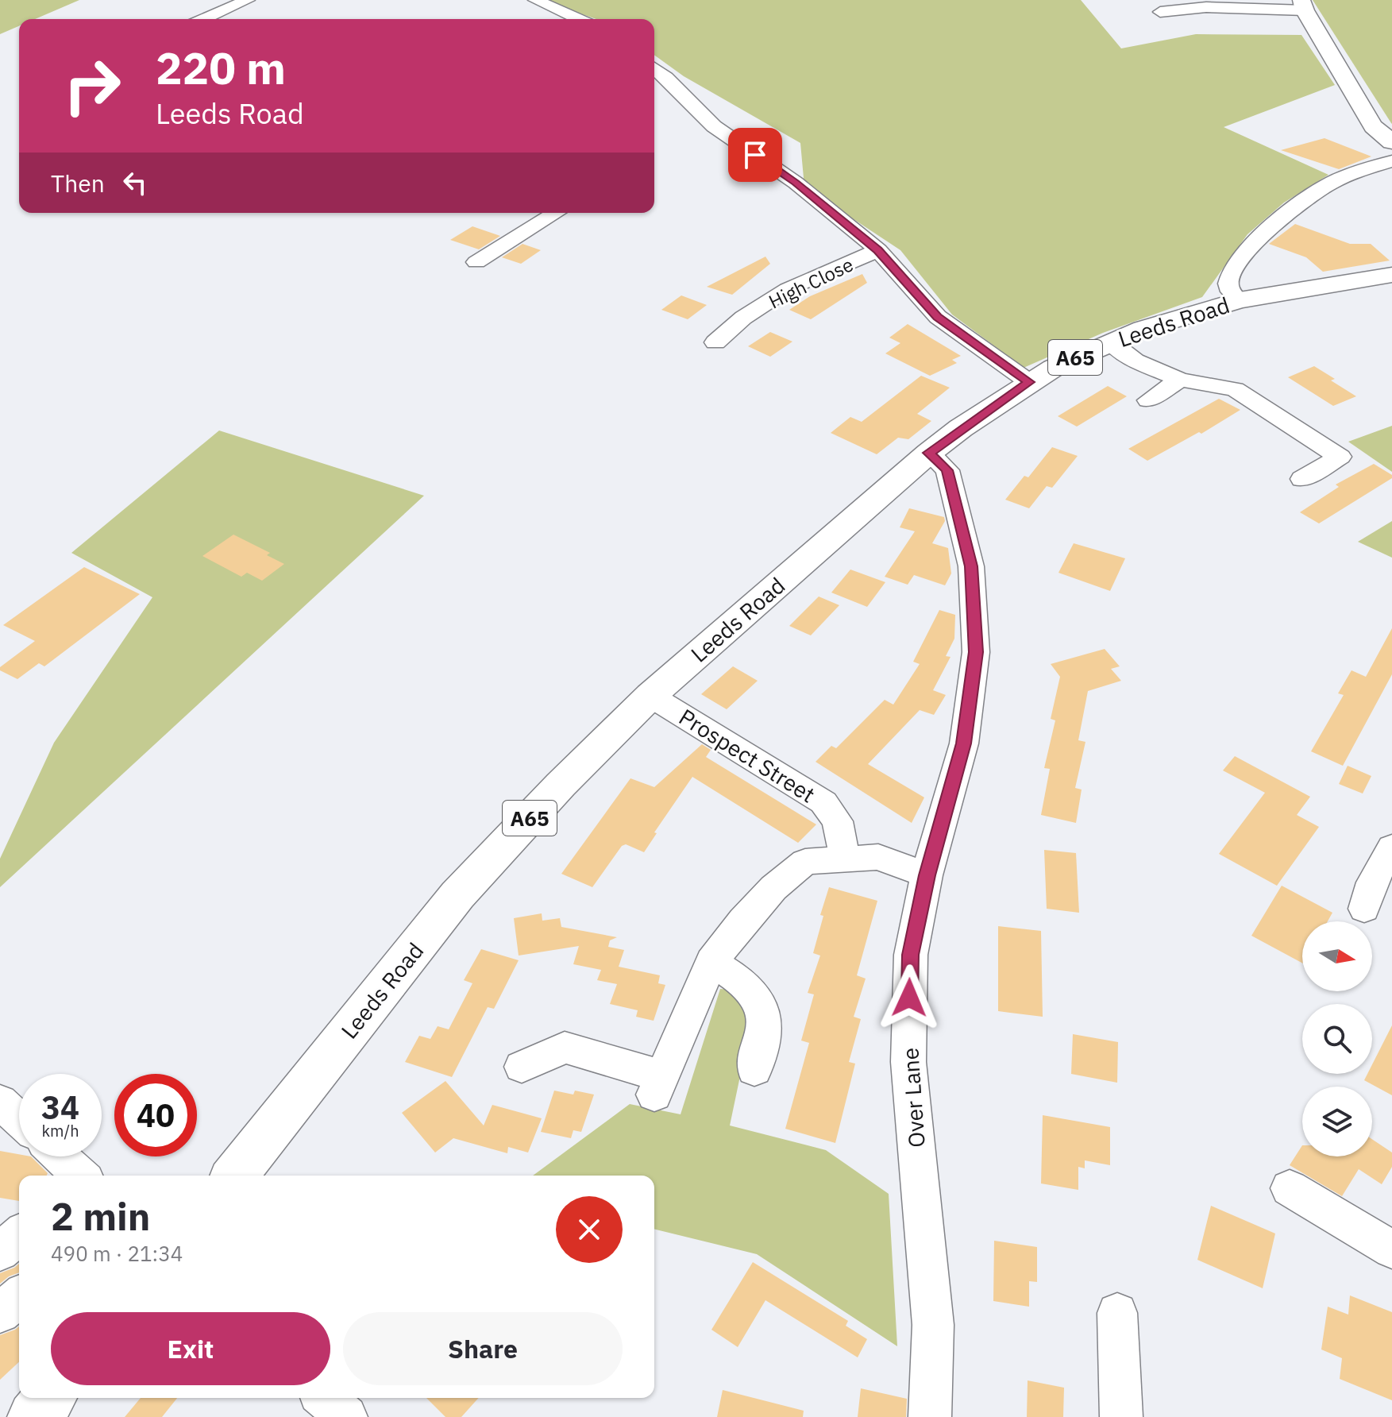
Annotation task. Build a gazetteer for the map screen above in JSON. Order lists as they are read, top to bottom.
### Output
{
  "streets": {
    "main road": ["Leeds Road", "A65"],
    "street": ["High Close", "Prospect Street", "Over Lane"]
  },
  "crossings": [
    ["Leeds Road", "Prospect Street"],
    ["Leeds Road", "Over Lane"]
  ],
  "north": "right",
  "page": {
    "turn": ["220 m", "Leeds Road"],
    "then": "Then",
    "speed": "34 km/h",
    "limit": "40",
    "heading": ["2 min", "490 m · 21:34"],
    "buttons": ["Exit", "Share"]
  }
}
